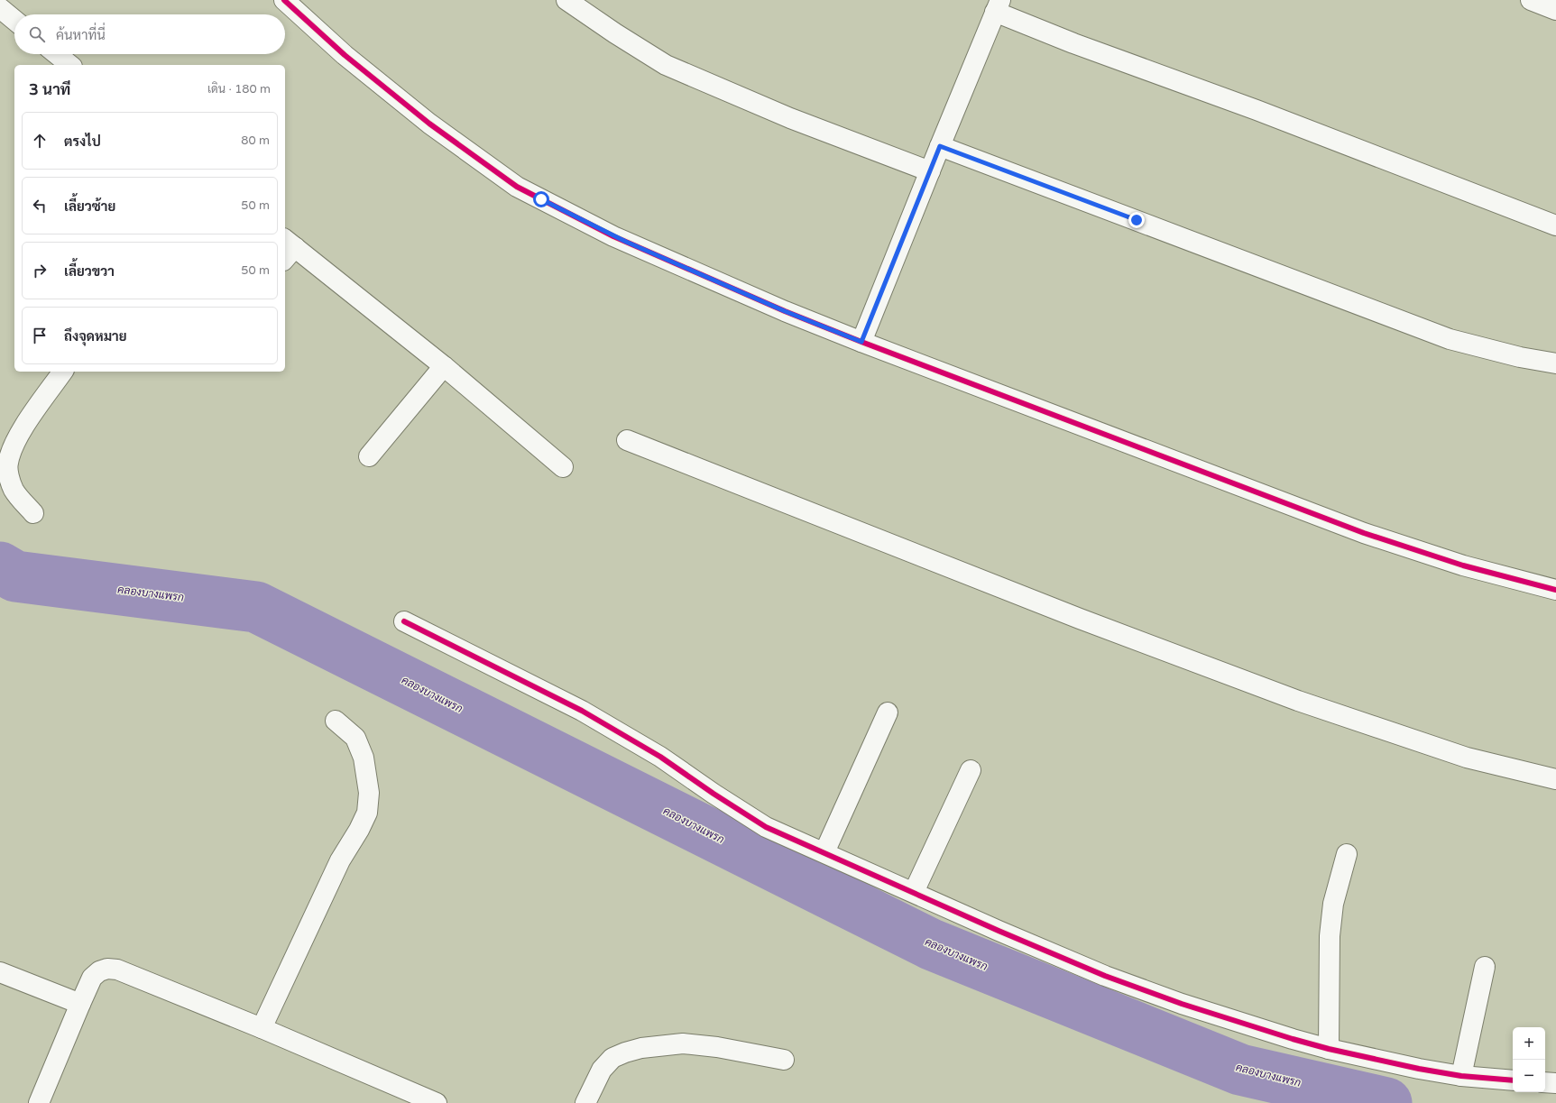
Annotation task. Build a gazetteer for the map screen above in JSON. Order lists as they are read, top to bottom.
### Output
{
  "water": ["คลองบางแพรก"],
  "page": {
    "search": "ค้นหาที่นี่",
    "heading": ["3 นาที", "เดิน · 180 m"],
    "list": [
      ["ตรงไป", "80 m"],
      ["เลี้ยวซ้าย", "50 m"],
      ["เลี้ยวขวา", "50 m"],
      "ถึงจุดหมาย"
    ],
    "map_buttons": ["+", "−"]
  }
}
